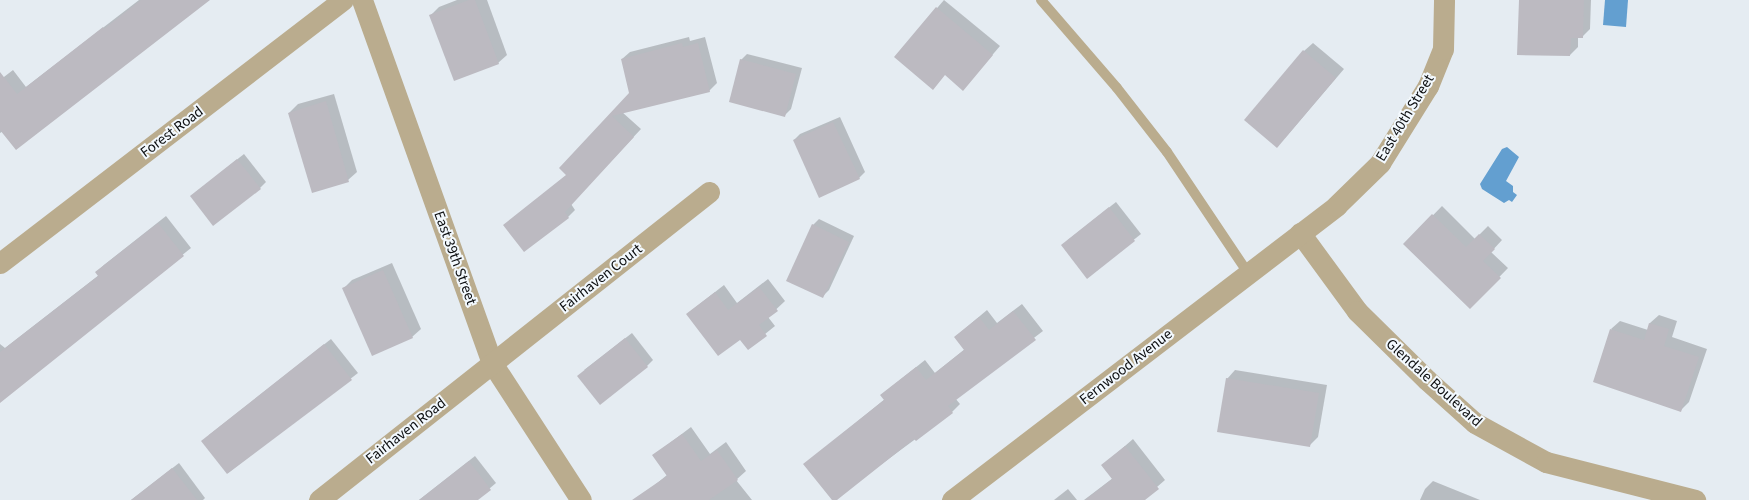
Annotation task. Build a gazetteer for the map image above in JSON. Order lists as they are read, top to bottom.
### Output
{
  "streets": {
    "street": [
      "East 40th Street",
      "Forest Road",
      "East 39th Street",
      "Fairhaven Court",
      "Fernwood Avenue",
      "Glendale Boulevard",
      "Fairhaven Road"
    ]
  },
  "crossings": [
    ["East 40th Street", "Fernwood Avenue"],
    ["East 40th Street", "Glendale Boulevard"],
    ["East 39th Street", "Fairhaven Court"],
    ["East 39th Street", "Fairhaven Road"],
    ["Fairhaven Court", "Fairhaven Road"],
    ["Fernwood Avenue", "Glendale Boulevard"]
  ]
}
